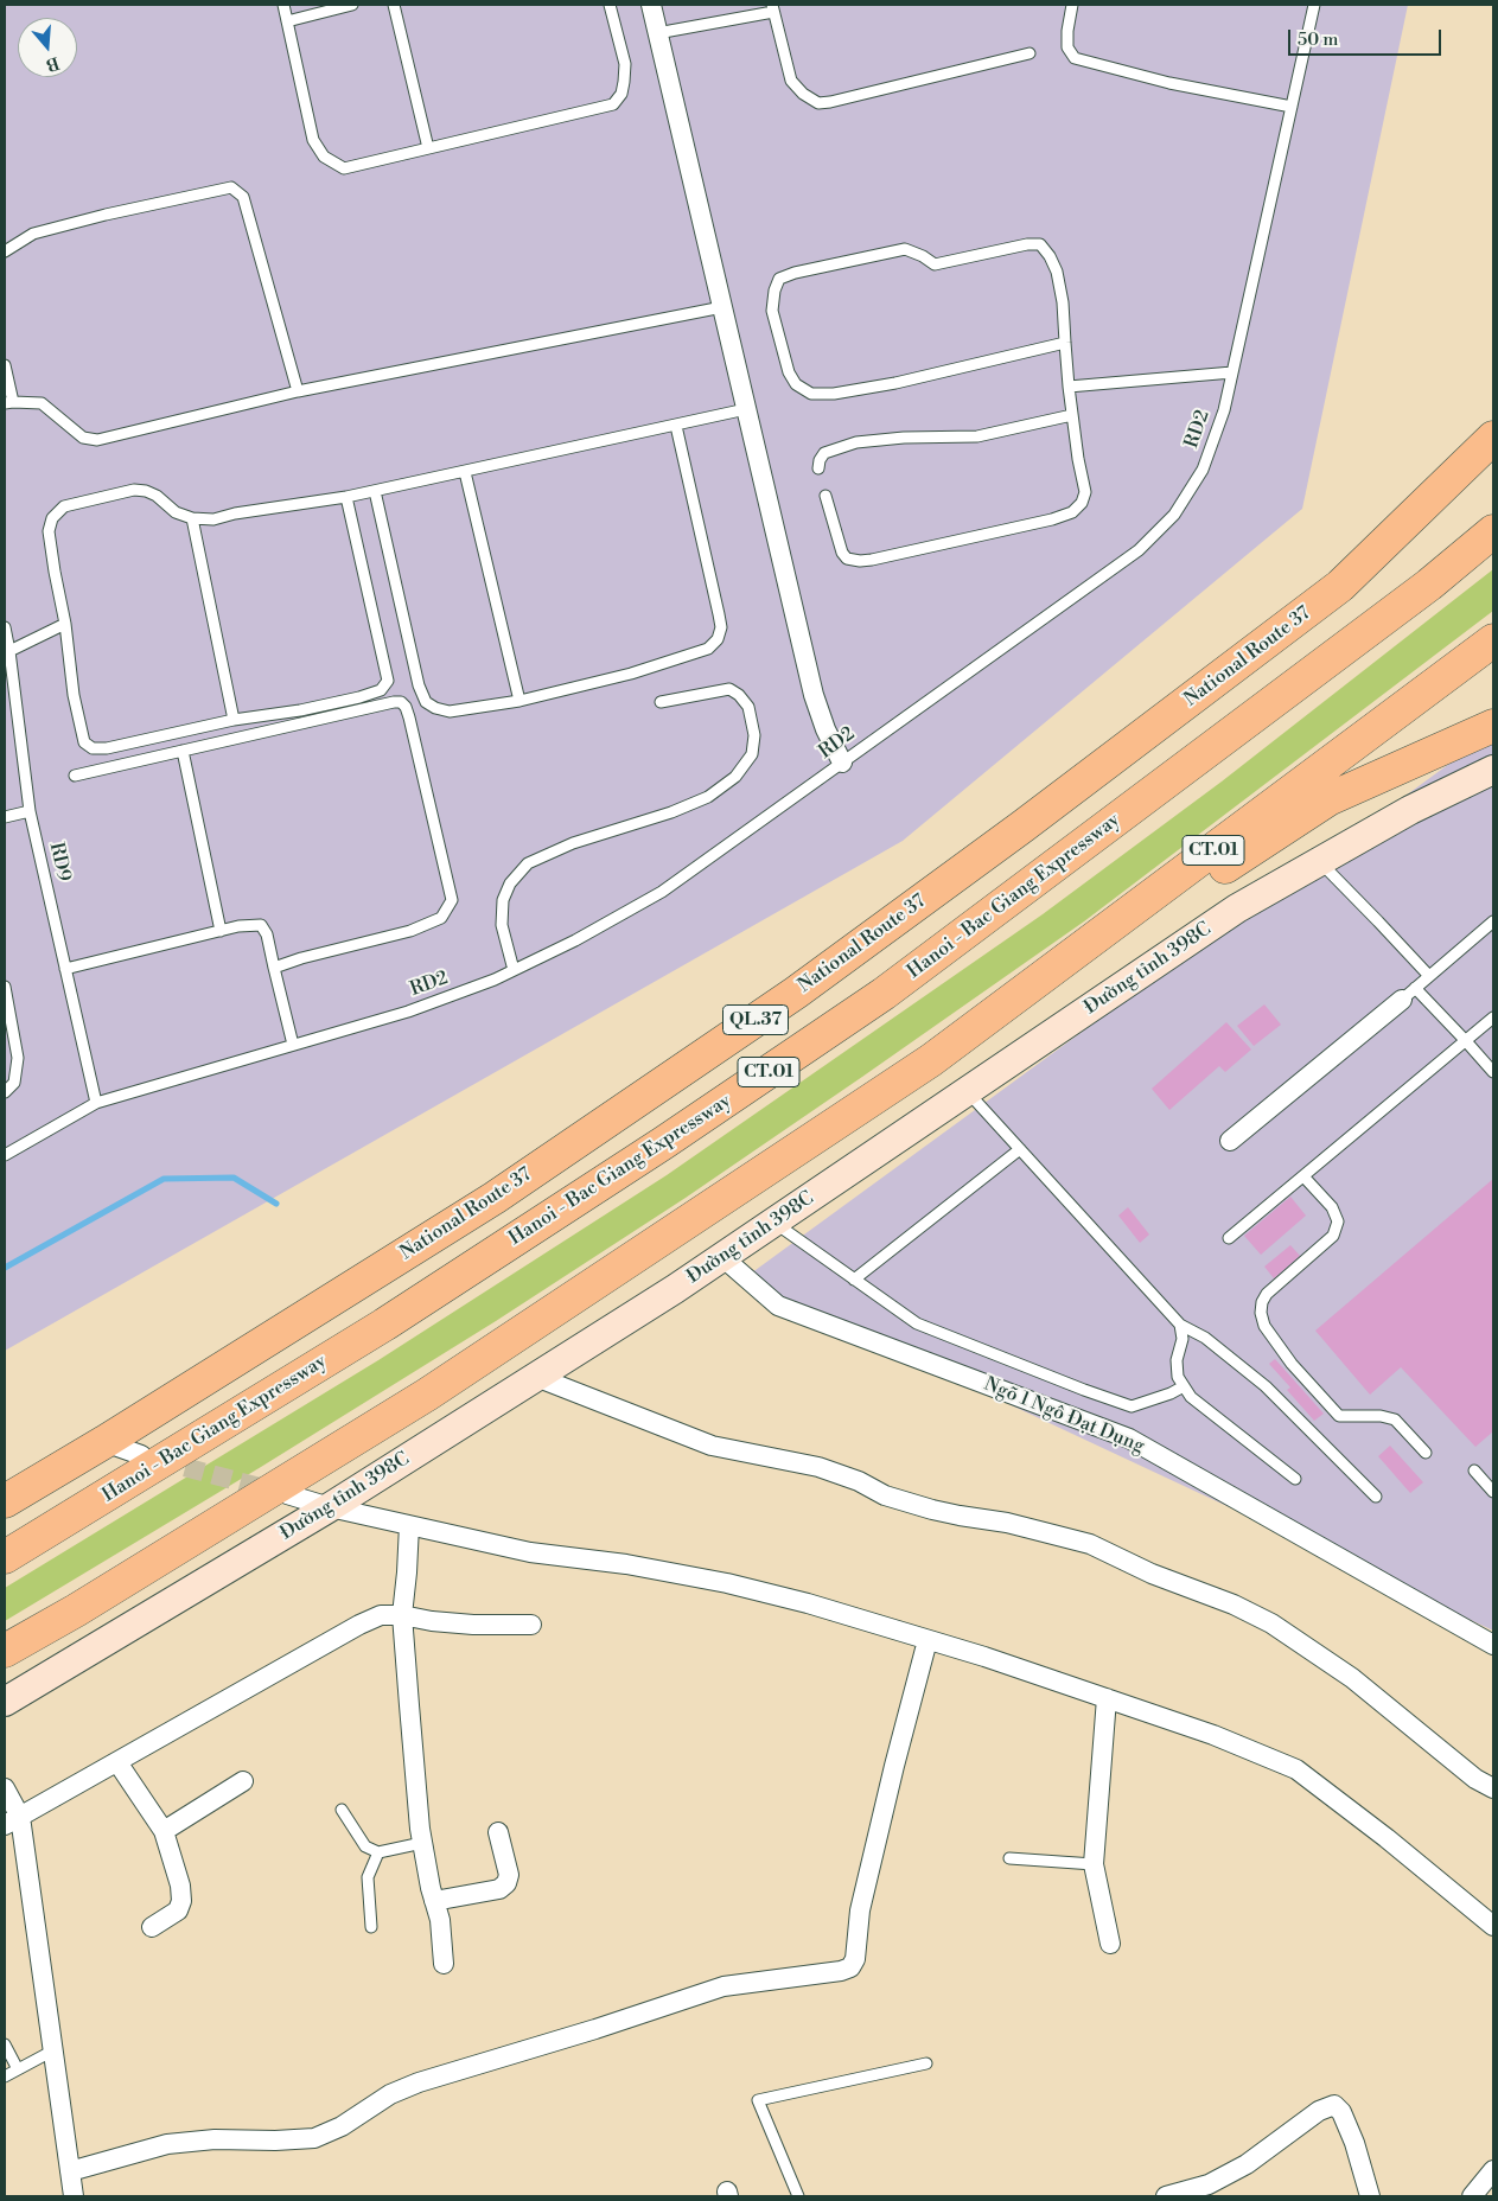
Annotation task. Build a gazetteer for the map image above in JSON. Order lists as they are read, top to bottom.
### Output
{
  "streets": {
    "highway": [
      "National Route 37",
      "CT.01",
      "Hanoi - Bac Giang Expressway",
      "QL.37"
    ],
    "main road": ["Đường tỉnh 398C"],
    "street": ["Ngõ 1 Ngô Đạt Dụng"],
    "lane": ["RD2", "RD9"]
  },
  "crossings": [
    ["RD2", "RD9"],
    ["Đường tỉnh 398C", "Ngõ 1 Ngô Đạt Dụng"]
  ],
  "scale_bar": "50 m",
  "north": "bottom"
}
